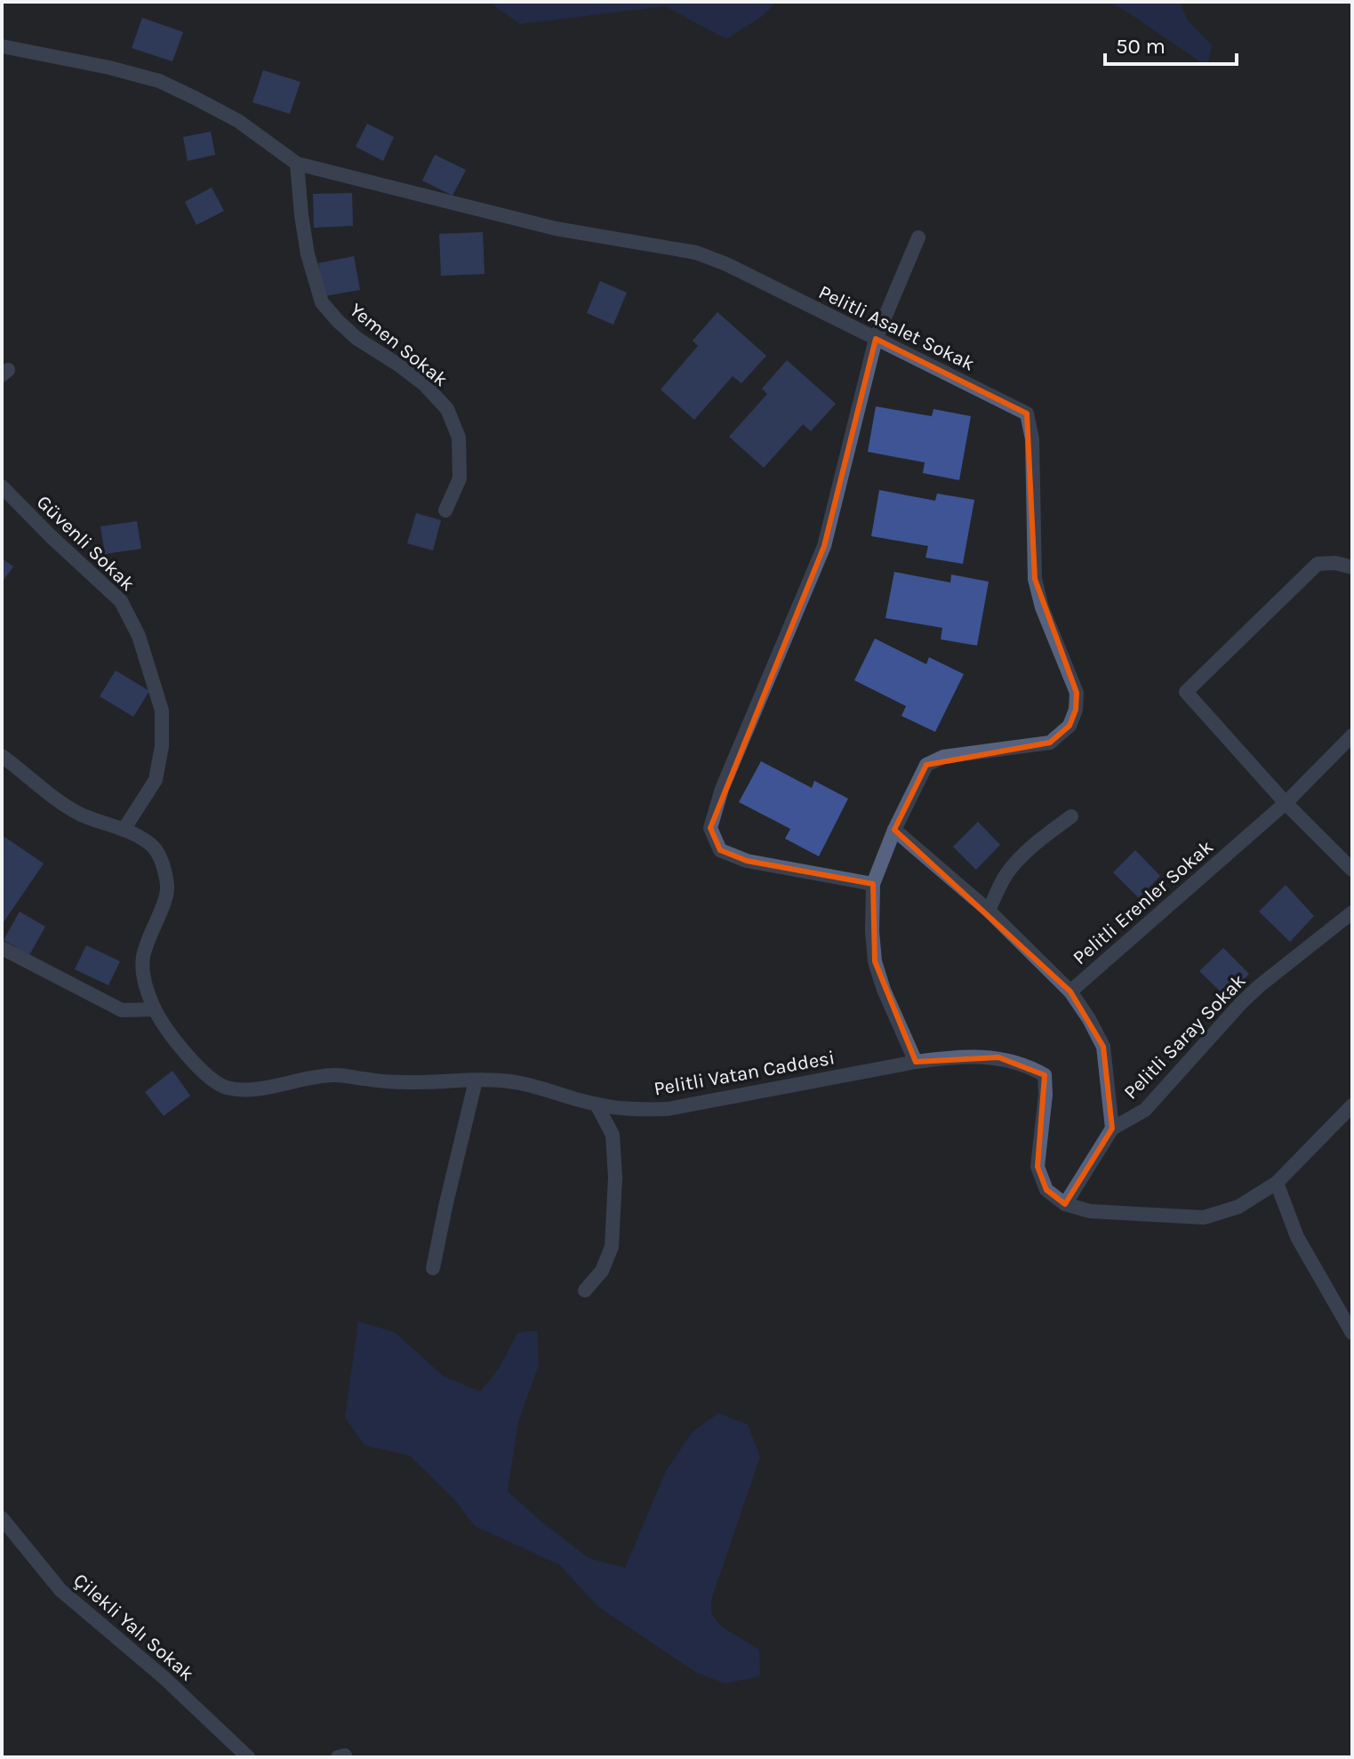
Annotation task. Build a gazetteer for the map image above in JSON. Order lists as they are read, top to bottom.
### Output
{
  "streets": {
    "street": [
      "Pelitli Asalet Sokak",
      "Yemen Sokak",
      "Güvenli Sokak",
      "Pelitli Erenler Sokak",
      "Pelitli Saray Sokak",
      "Pelitli Vatan Caddesi",
      "Çilekli Yalı Sokak"
    ]
  },
  "crossings": [
    ["Pelitli Asalet Sokak", "Yemen Sokak"],
    ["Pelitli Asalet Sokak", "Pelitli Erenler Sokak"],
    ["Pelitli Asalet Sokak", "Pelitli Vatan Caddesi"],
    ["Güvenli Sokak", "Pelitli Vatan Caddesi"],
    ["Pelitli Saray Sokak", "Pelitli Vatan Caddesi"]
  ],
  "scale_bar": "50 m"
}
